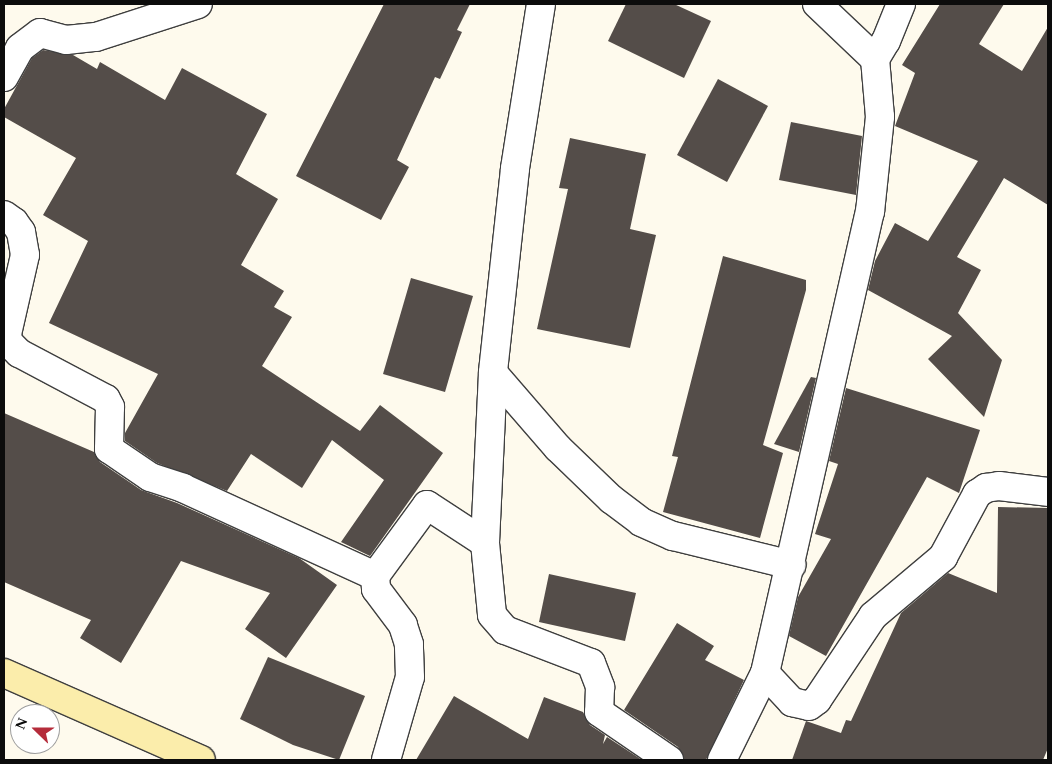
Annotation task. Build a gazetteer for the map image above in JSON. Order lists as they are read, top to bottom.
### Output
{
  "north": "left"
}
